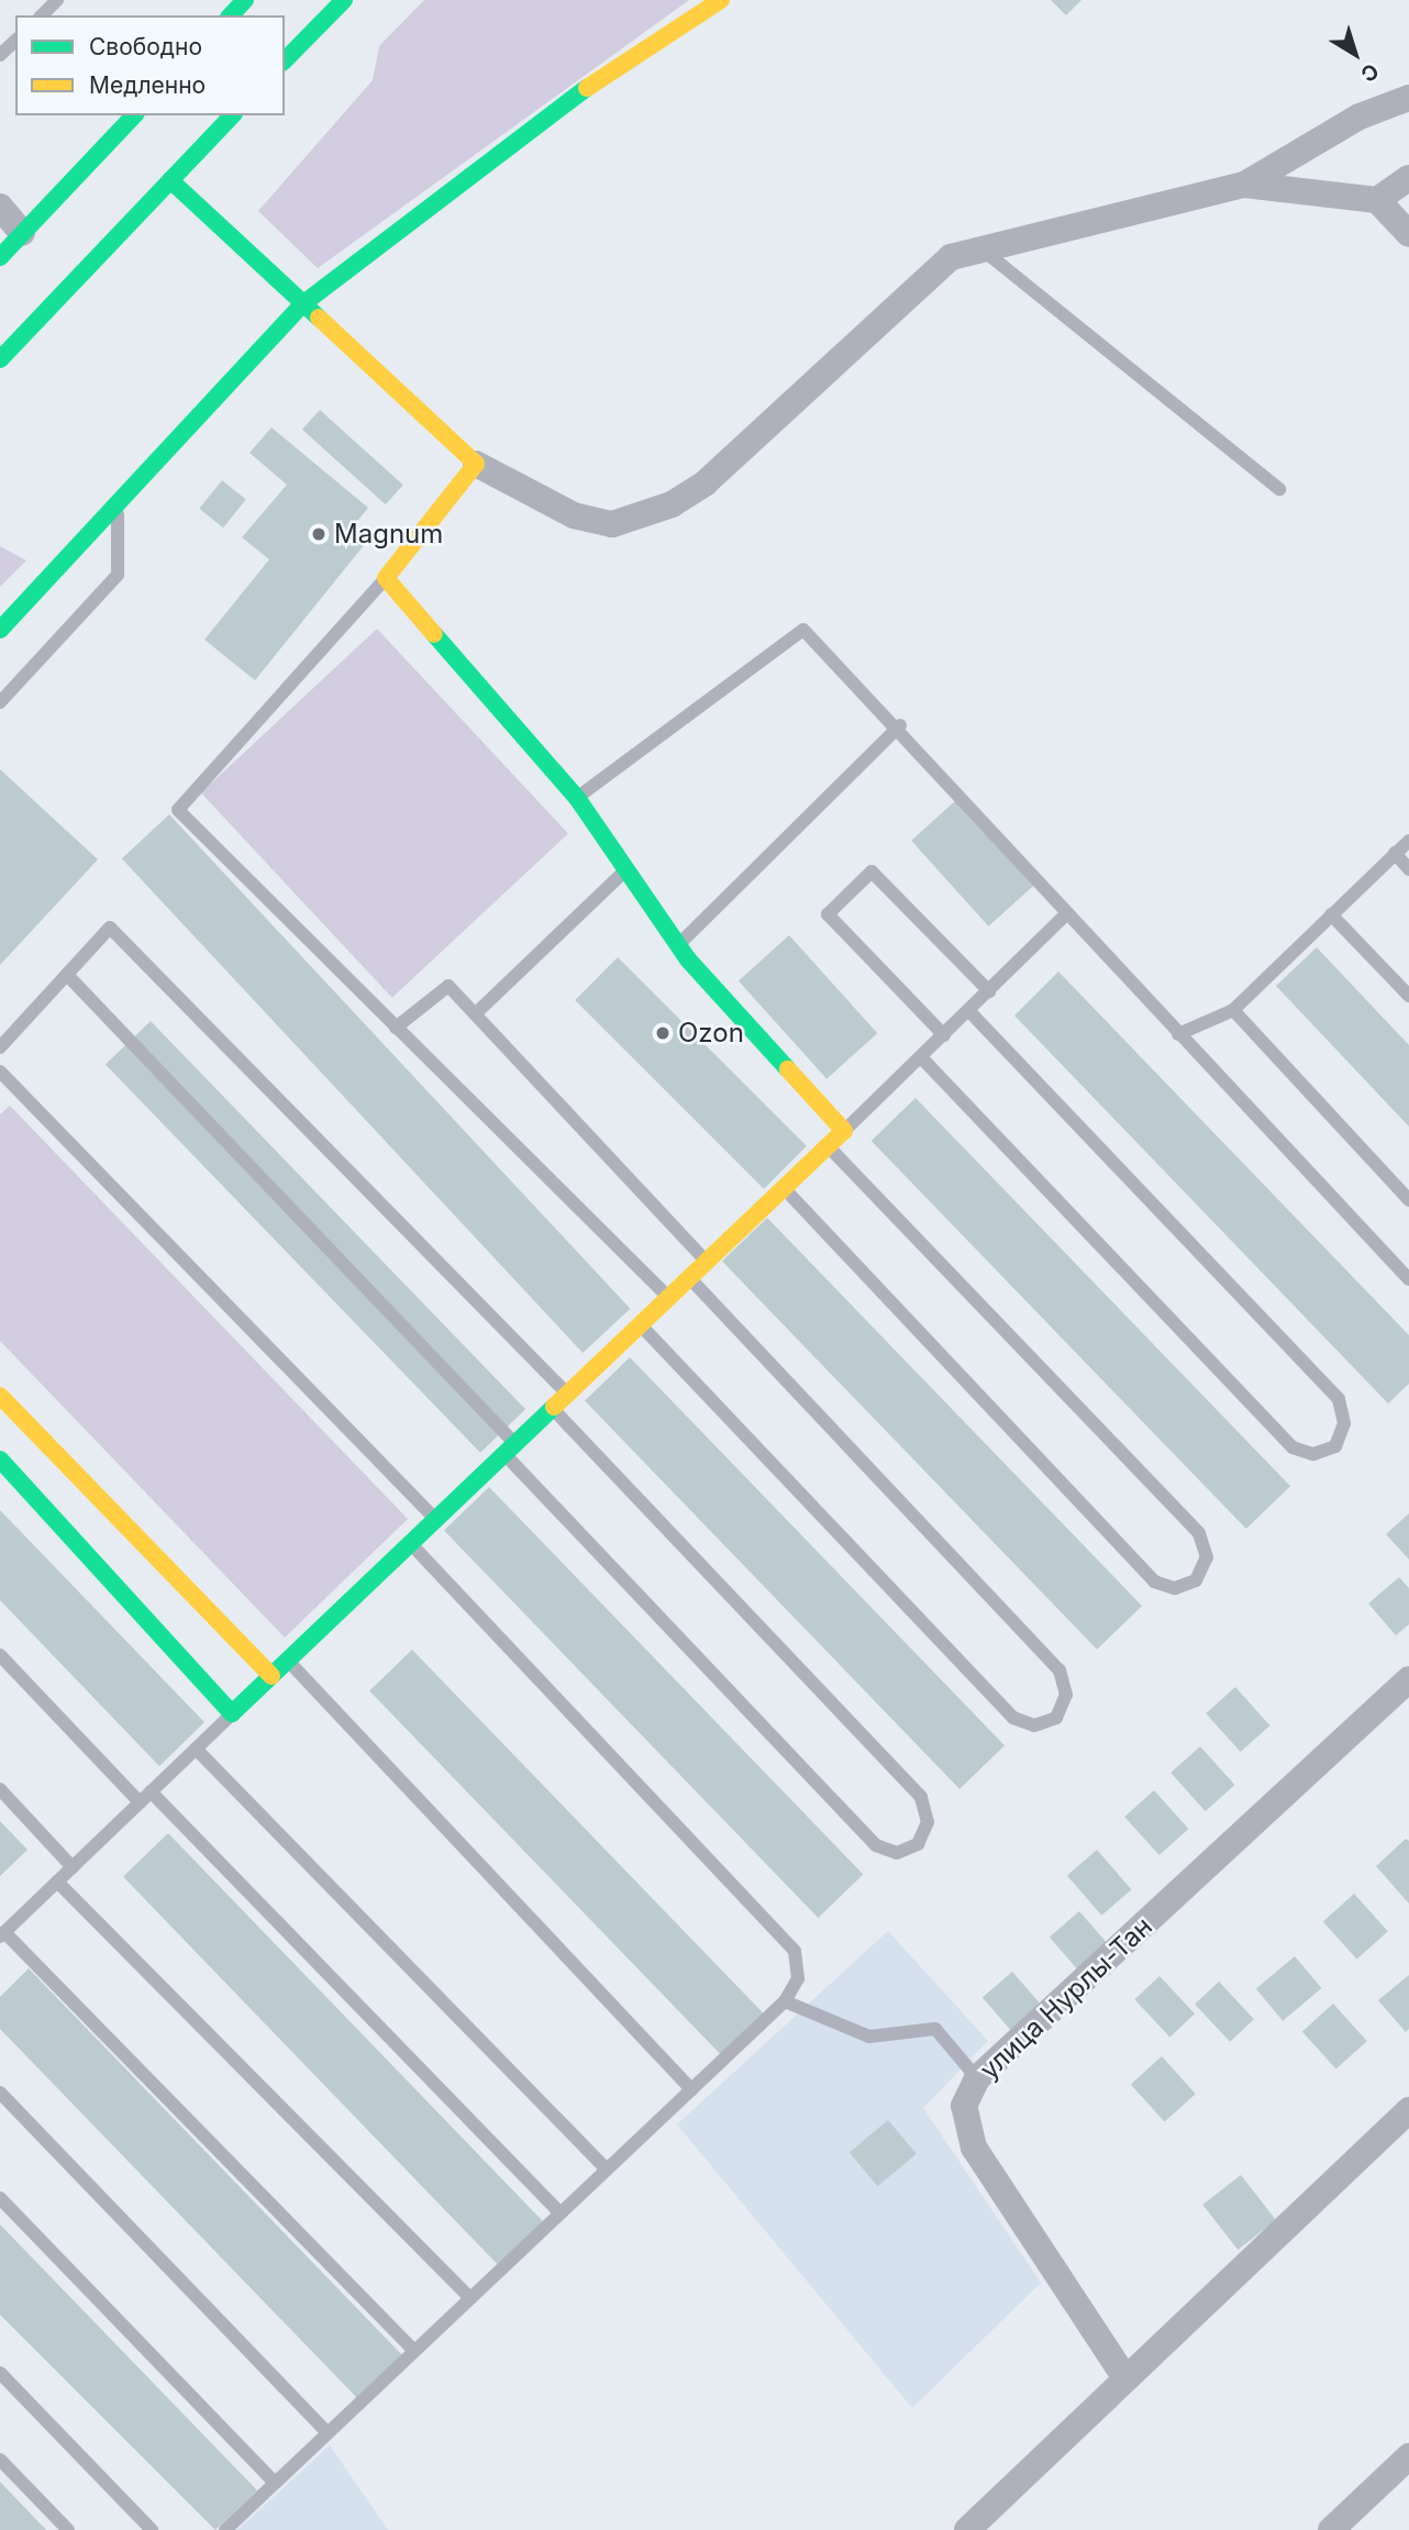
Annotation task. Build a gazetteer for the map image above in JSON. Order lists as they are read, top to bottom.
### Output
{
  "streets": {
    "street": ["улица Нурлы-Тан"]
  },
  "places": ["Magnum", "Ozon"],
  "legend": ["Свободно", "Медленно"],
  "north": "bottom right"
}
